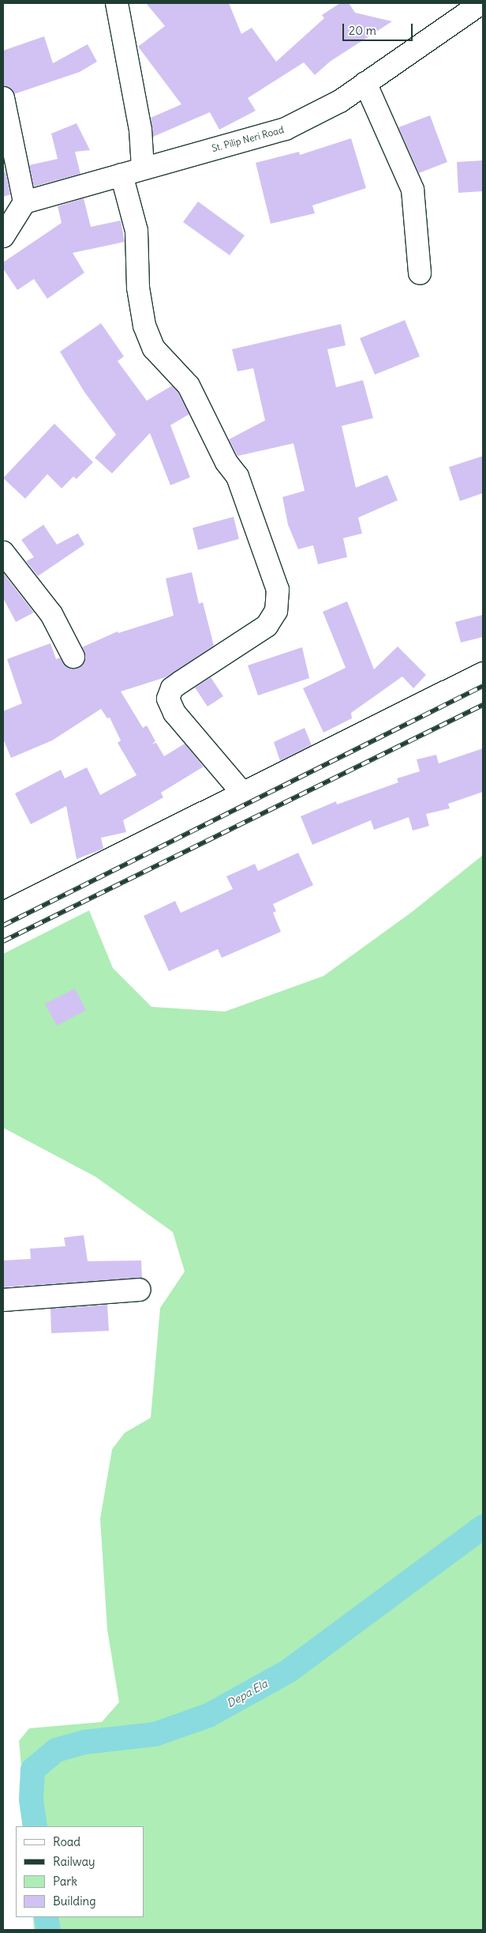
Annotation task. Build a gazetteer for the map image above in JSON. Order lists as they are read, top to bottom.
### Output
{
  "streets": {
    "street": ["St. Pilip Neri Road"]
  },
  "water": ["Depa Ela"],
  "legend": [
    "Road",
    "Railway",
    "Park",
    "Building"
  ],
  "scale_bar": "20 m"
}
